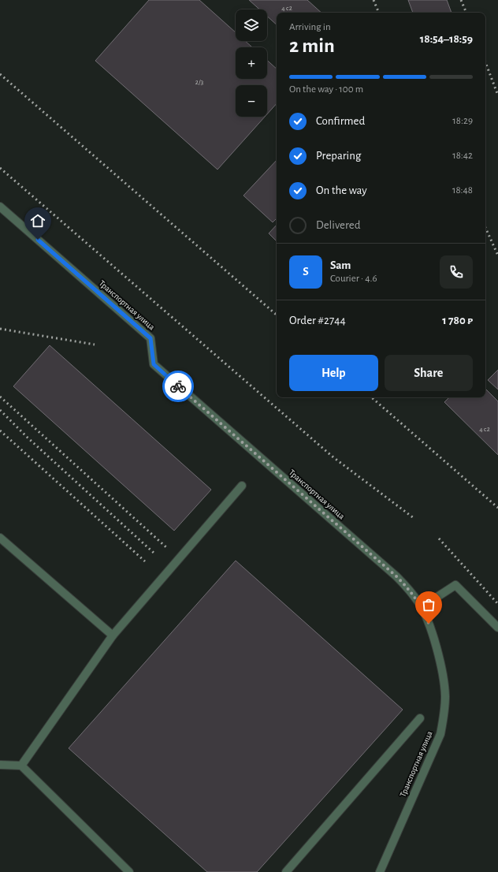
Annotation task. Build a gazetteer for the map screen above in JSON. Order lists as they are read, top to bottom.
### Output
{
  "streets": {
    "street": ["Транспортная улица"]
  },
  "house_numbers": ["4 с2", "2/3", "4 с2"],
  "page": {
    "map_buttons": ["+", "−"],
    "heading": ["2 min", "Arriving in", "18:54–18:59"],
    "panel": [
      "Sam",
      "Courier · 4.6",
      "Order #2744",
      "1 780 ₽"
    ],
    "bar": "On the way · 100 m",
    "list": [
      ["Confirmed", "18:29"],
      ["Preparing", "18:42"],
      ["On the way", "18:48"],
      "Delivered"
    ],
    "round": "S",
    "buttons": ["Help", "Share"]
  }
}
